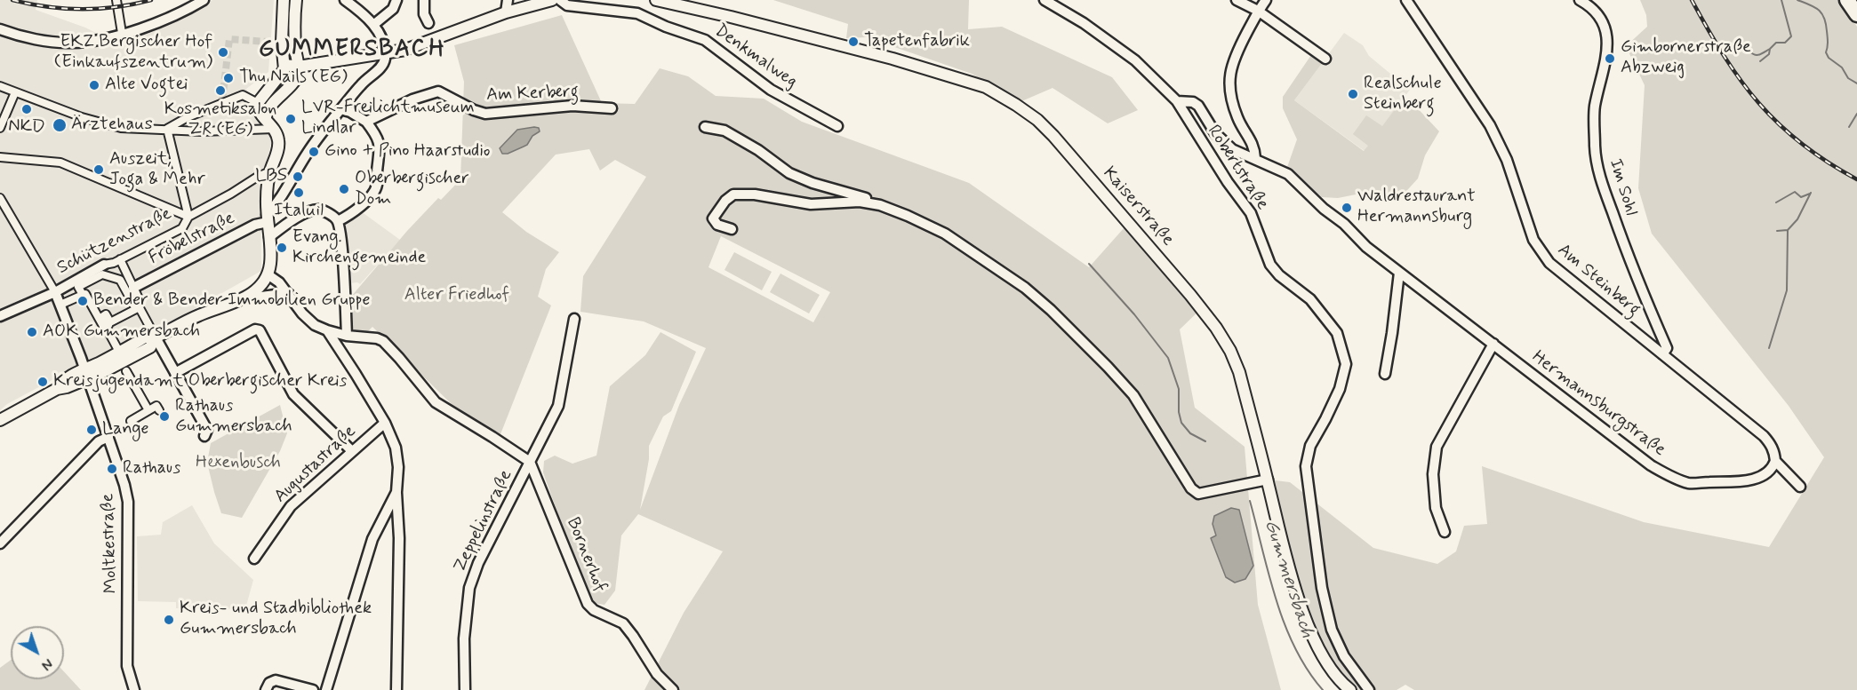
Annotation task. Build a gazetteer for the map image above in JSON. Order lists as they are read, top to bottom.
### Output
{
  "streets": {
    "street": [
      "Denkmalweg",
      "Am Kerberg",
      "Robertstraße",
      "Im Sohl",
      "Kaiserstraße",
      "Fröbelstraße",
      "Schützenstraße",
      "Am Steinberg",
      "Hermannsburgstraße",
      "Augustastraße",
      "Zeppelinstraße",
      "Moltkestraße",
      "Bornerhof"
    ]
  },
  "crossings": [
    ["Robertstraße", "Hermannsburgstraße"],
    ["Im Sohl", "Am Steinberg"],
    ["Schützenstraße", "Moltkestraße"],
    ["Am Steinberg", "Hermannsburgstraße"],
    ["Zeppelinstraße", "Bornerhof"]
  ],
  "districts": ["GUMMERSBACH"],
  "water": ["Gummersbach"],
  "parks": ["Alter Friedhof", "Hexenbusch"],
  "places": [
    "Tapetenfabrik",
    "EKZ Bergischer Hof (Einkaufszentrum)",
    "Gimbornerstraße Abzweig",
    "Thu Nails (EG)",
    "Alte Vogtei",
    "Kosmetiksalon ZR (EG)",
    "Realschule Steinberg",
    "NKD",
    "LVR-Freilichtmuseum Lindlar",
    "Ärztehaus",
    "Gino + Pino Haarstudio",
    "Auszeit, Joga & Mehr",
    "LBS",
    "Oberbergischer Dom",
    "Italuil",
    "Waldrestaurant Hermannsburg",
    "Evang. Kirchengemeinde",
    "Bender & Bender Immobilien Gruppe",
    "AOK Gummersbach",
    "Kreisjugendamt Oberbergischer Kreis",
    "Rathaus Gummersbach",
    "Lange",
    "Rathaus",
    "Kreis- und Stadbibliothek Gummersbach"
  ],
  "north": "bottom right"
}
